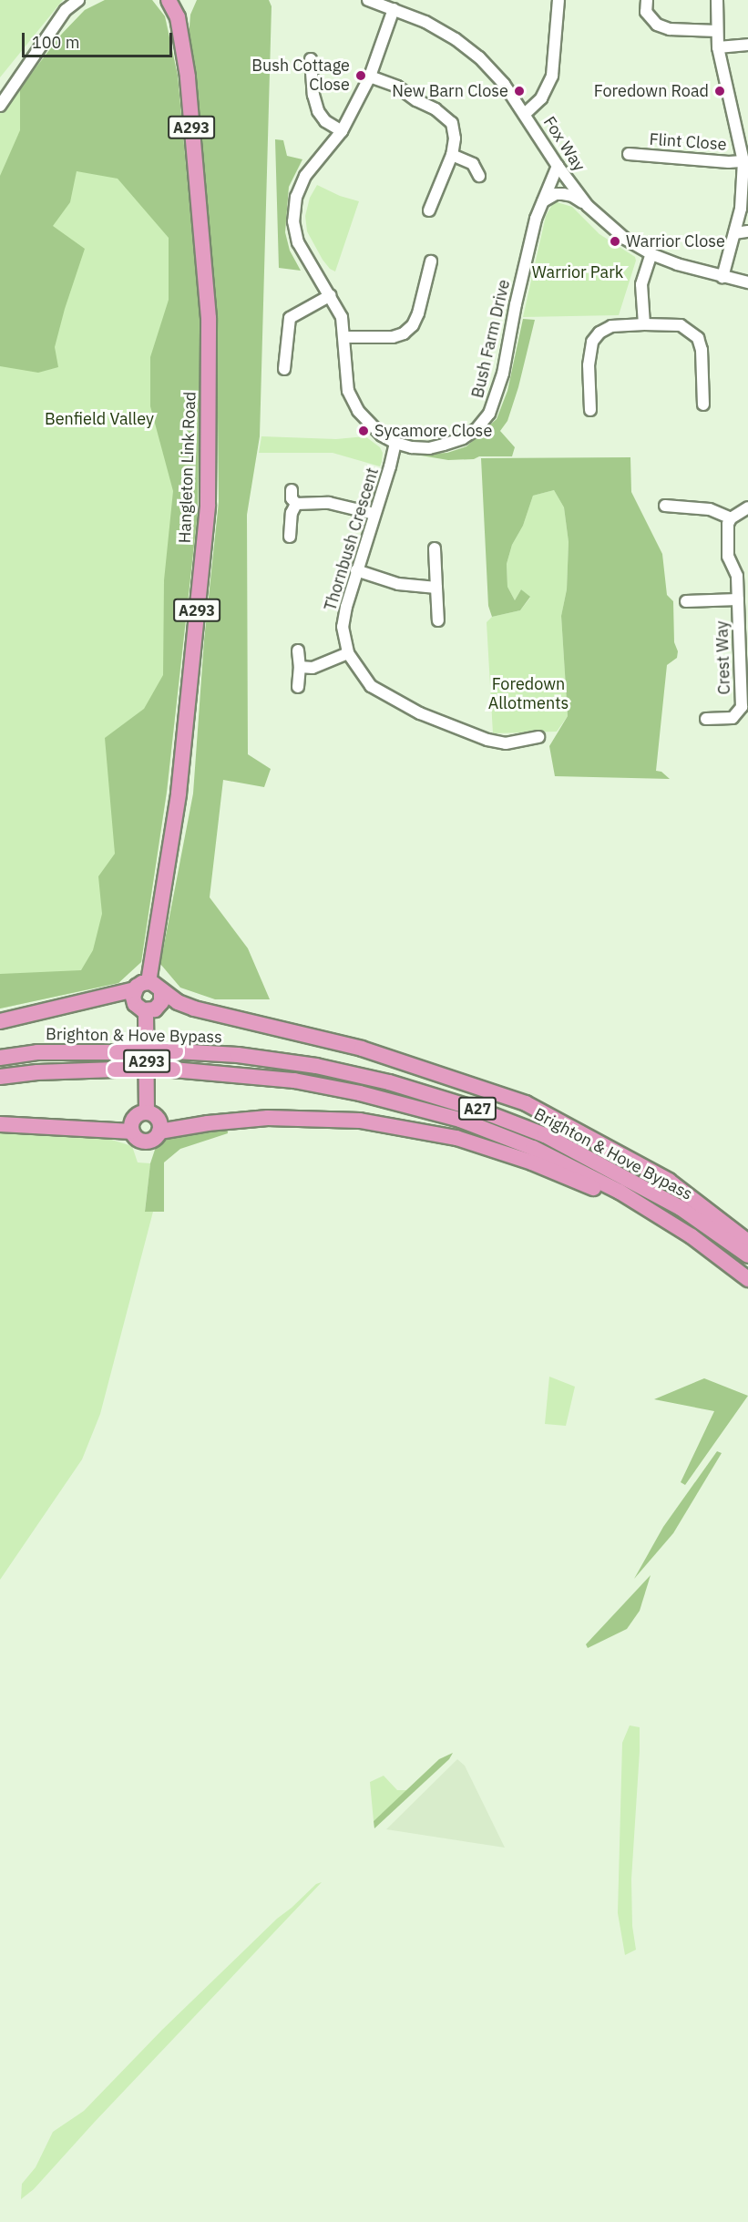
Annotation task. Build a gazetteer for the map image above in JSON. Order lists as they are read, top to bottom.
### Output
{
  "streets": {
    "highway": [
      "A293",
      "Hangleton Link Road",
      "Brighton & Hove Bypass",
      "A27"
    ],
    "street": [
      "Flint Close",
      "Fox Way",
      "Bush Farm Drive",
      "Thornbush Crescent",
      "Crest Way"
    ]
  },
  "crossings": [
    ["A293", "Hangleton Link Road"],
    ["A293", "A27"],
    ["Fox Way", "Bush Farm Drive"],
    ["Bush Farm Drive", "Thornbush Crescent"],
    ["Hangleton Link Road", "A27"],
    ["Brighton & Hove Bypass", "A27"]
  ],
  "parks": ["Warrior Park", "Benfield Valley", "Foredown Allotments"],
  "places": [
    "Bush Cottage Close",
    "New Barn Close",
    "Foredown Road",
    "Warrior Close",
    "Sycamore Close"
  ],
  "scale_bar": "100 m"
}
